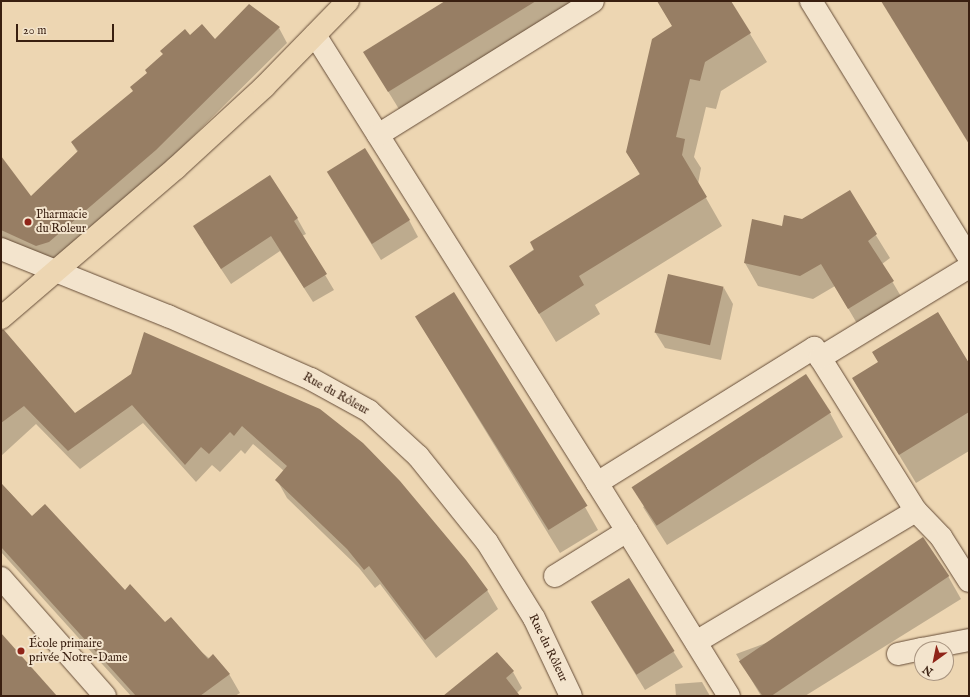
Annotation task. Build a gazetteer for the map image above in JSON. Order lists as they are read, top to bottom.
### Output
{
  "streets": {
    "street": ["Rue du Rôleur"]
  },
  "places": ["Pharmacie du Roleur", "École primaire privée Notre-Dame"],
  "scale_bar": "20 m",
  "north": "bottom left"
}
